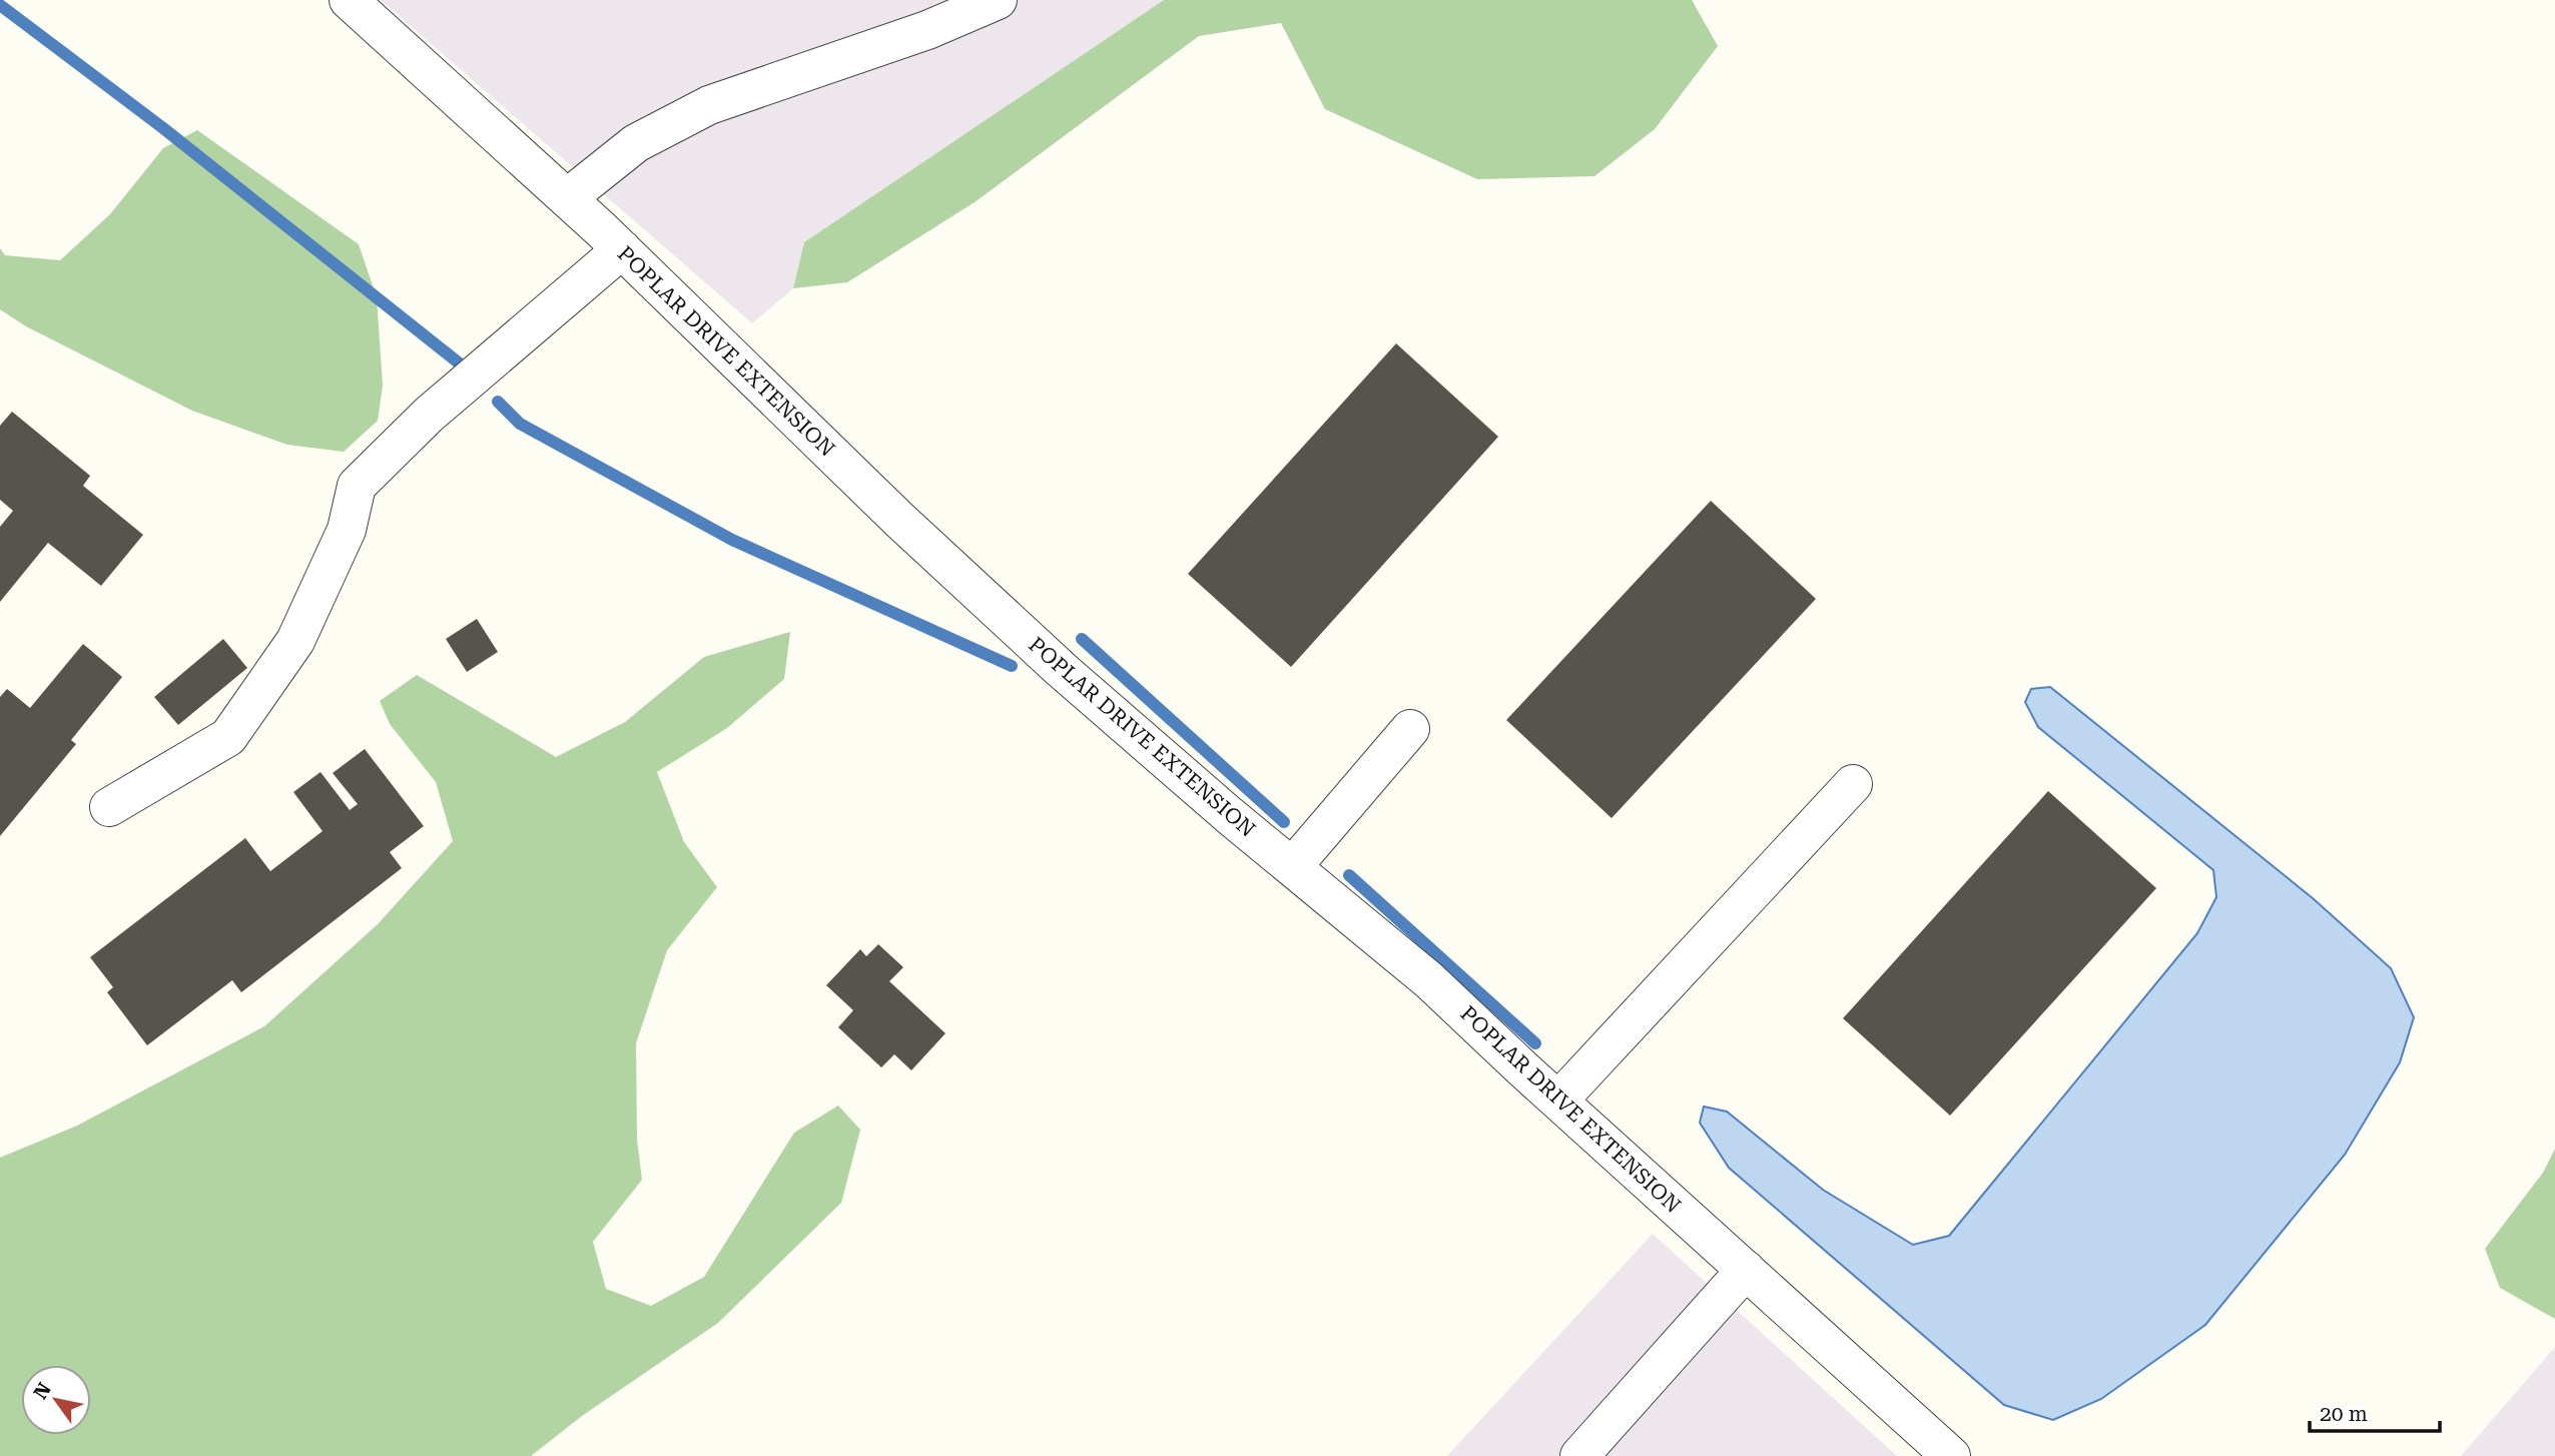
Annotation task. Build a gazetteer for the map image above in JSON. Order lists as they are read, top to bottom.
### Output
{
  "streets": {
    "street": ["POPLAR DRIVE EXTENSION"]
  },
  "scale_bar": "20 m",
  "north": "top left"
}
